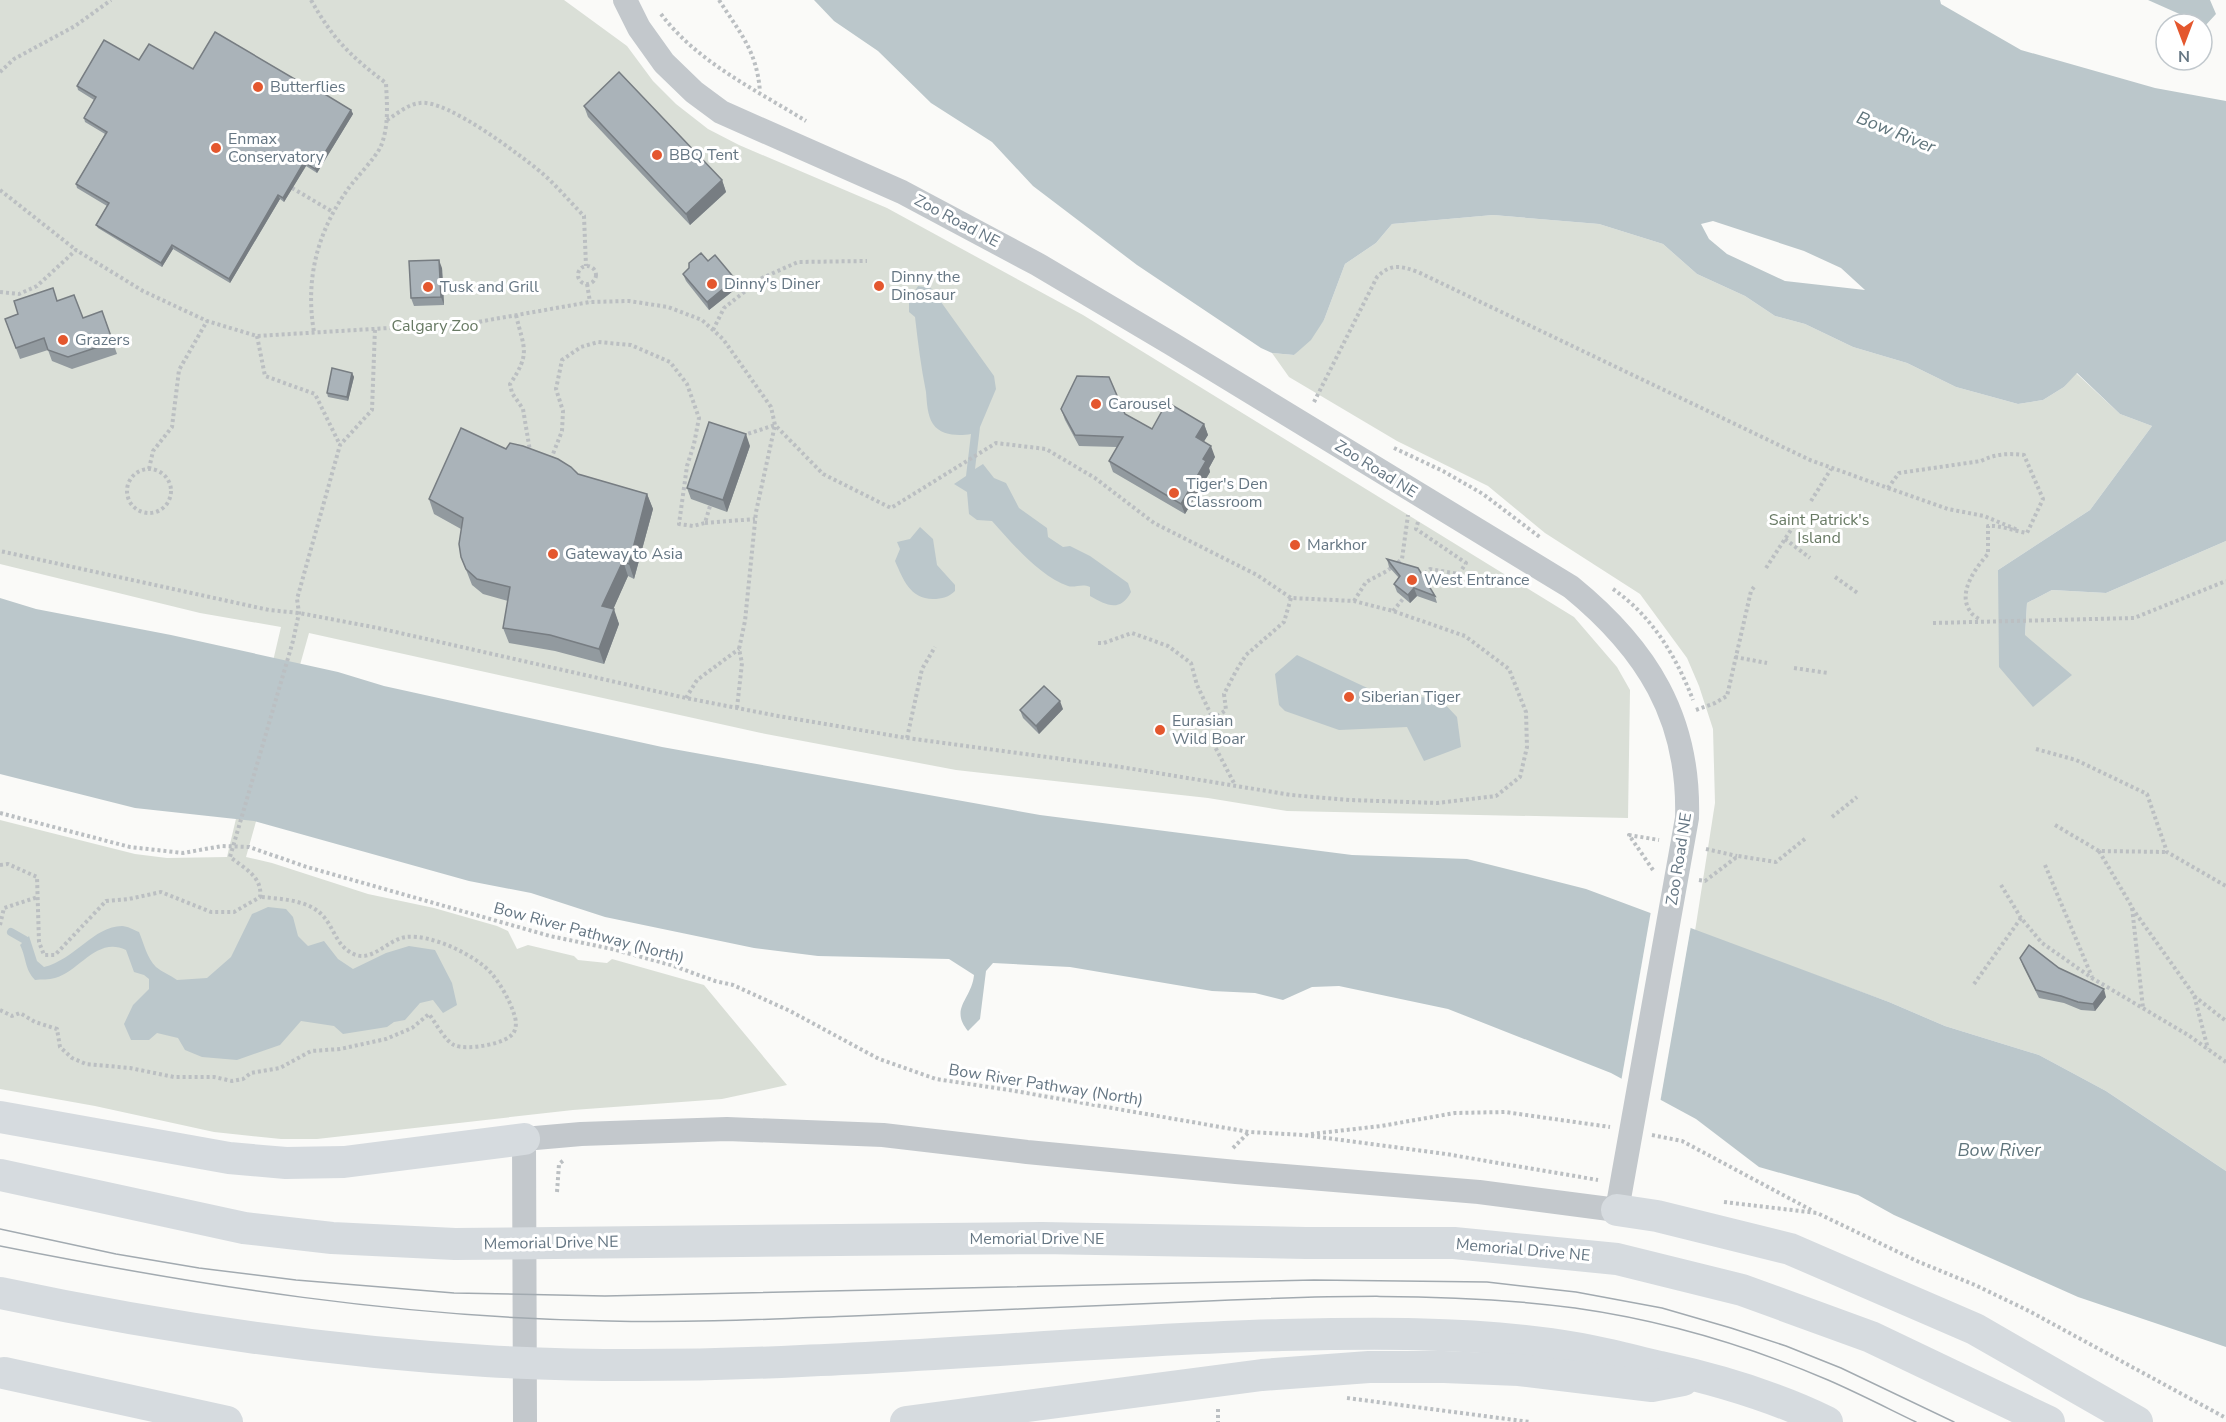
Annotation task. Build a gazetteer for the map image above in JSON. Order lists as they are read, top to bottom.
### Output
{
  "streets": {
    "highway": ["Memorial Drive NE"],
    "street": ["Zoo Road NE"],
    "path": ["Bow River Pathway (North)"]
  },
  "crossings": [
    ["Zoo Road NE", "Bow River Pathway (North)"]
  ],
  "water": ["Bow River"],
  "parks": ["Calgary Zoo", "Saint Patrick's Island"],
  "places": [
    "Butterflies",
    "Enmax Conservatory",
    "BBQ Tent",
    "Dinny's Diner",
    "Dinny the Dinosaur",
    "Tusk and Grill",
    "Grazers",
    "Carousel",
    "Tiger's Den Classroom",
    "Markhor",
    "Gateway to Asia",
    "West Entrance",
    "Siberian Tiger",
    "Eurasian Wild Boar"
  ],
  "north": "bottom"
}
